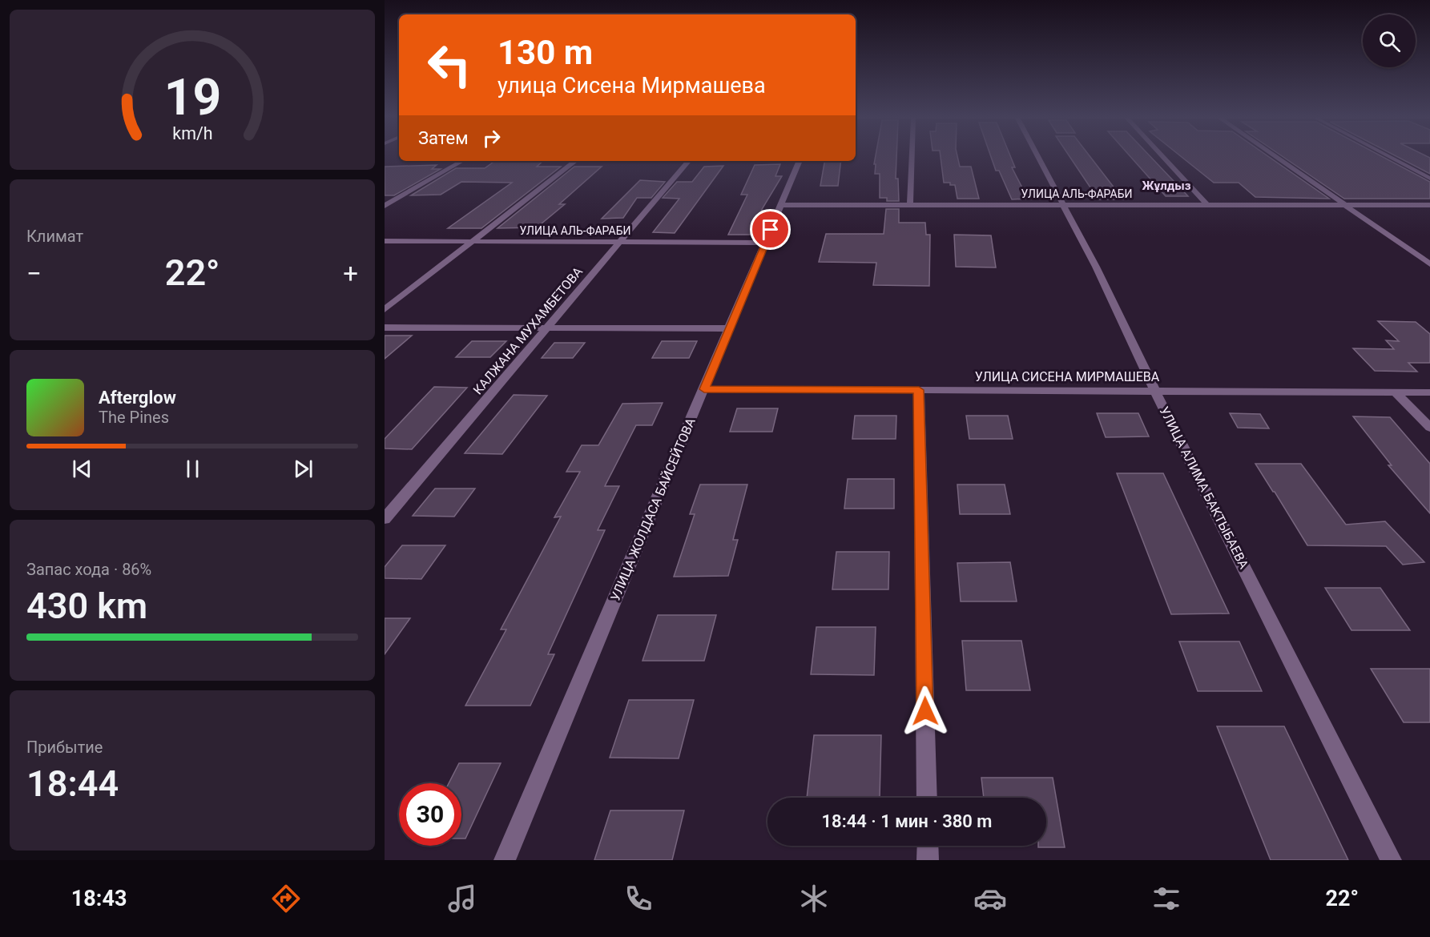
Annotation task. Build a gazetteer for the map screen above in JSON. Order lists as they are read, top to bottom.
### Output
{
  "streets": {
    "street": [
      "УЛИЦА АЛЬ-ФАРАБИ",
      "КАЛЖАНА МУХАМБЕТОВА",
      "УЛИЦА СИСЕНА МИРМАШЕВА",
      "УЛИЦА АЛИМА БАКТЫБАЕВА",
      "УЛИЦА ЖОЛДАСА БАЙСЕЙТОВА"
    ]
  },
  "crossings": [
    ["УЛИЦА АЛЬ-ФАРАБИ", "КАЛЖАНА МУХАМБЕТОВА"],
    ["УЛИЦА АЛЬ-ФАРАБИ", "УЛИЦА АЛИМА БАКТЫБАЕВА"],
    ["УЛИЦА АЛЬ-ФАРАБИ", "УЛИЦА ЖОЛДАСА БАЙСЕЙТОВА"],
    ["УЛИЦА СИСЕНА МИРМАШЕВА", "УЛИЦА АЛИМА БАКТЫБАЕВА"],
    ["УЛИЦА СИСЕНА МИРМАШЕВА", "УЛИЦА ЖОЛДАСА БАЙСЕЙТОВА"]
  ],
  "districts": ["Жұлдыз"],
  "page": {
    "turn": ["130 m", "улица Сисена Мирмашева"],
    "then": "Затем",
    "tile": [
      "Климат",
      ["Запас хода · 86%", "430 km"],
      ["Прибытие", "18:44"]
    ],
    "heat": ["−", "22°", "+"],
    "song": ["Afterglow", "The Pines"],
    "limit": "30",
    "trip": "18:44 · 1 мин · 380 m",
    "tabs": ["18:43", "22°"],
    "gauge": ["19", "km/h"]
  }
}
